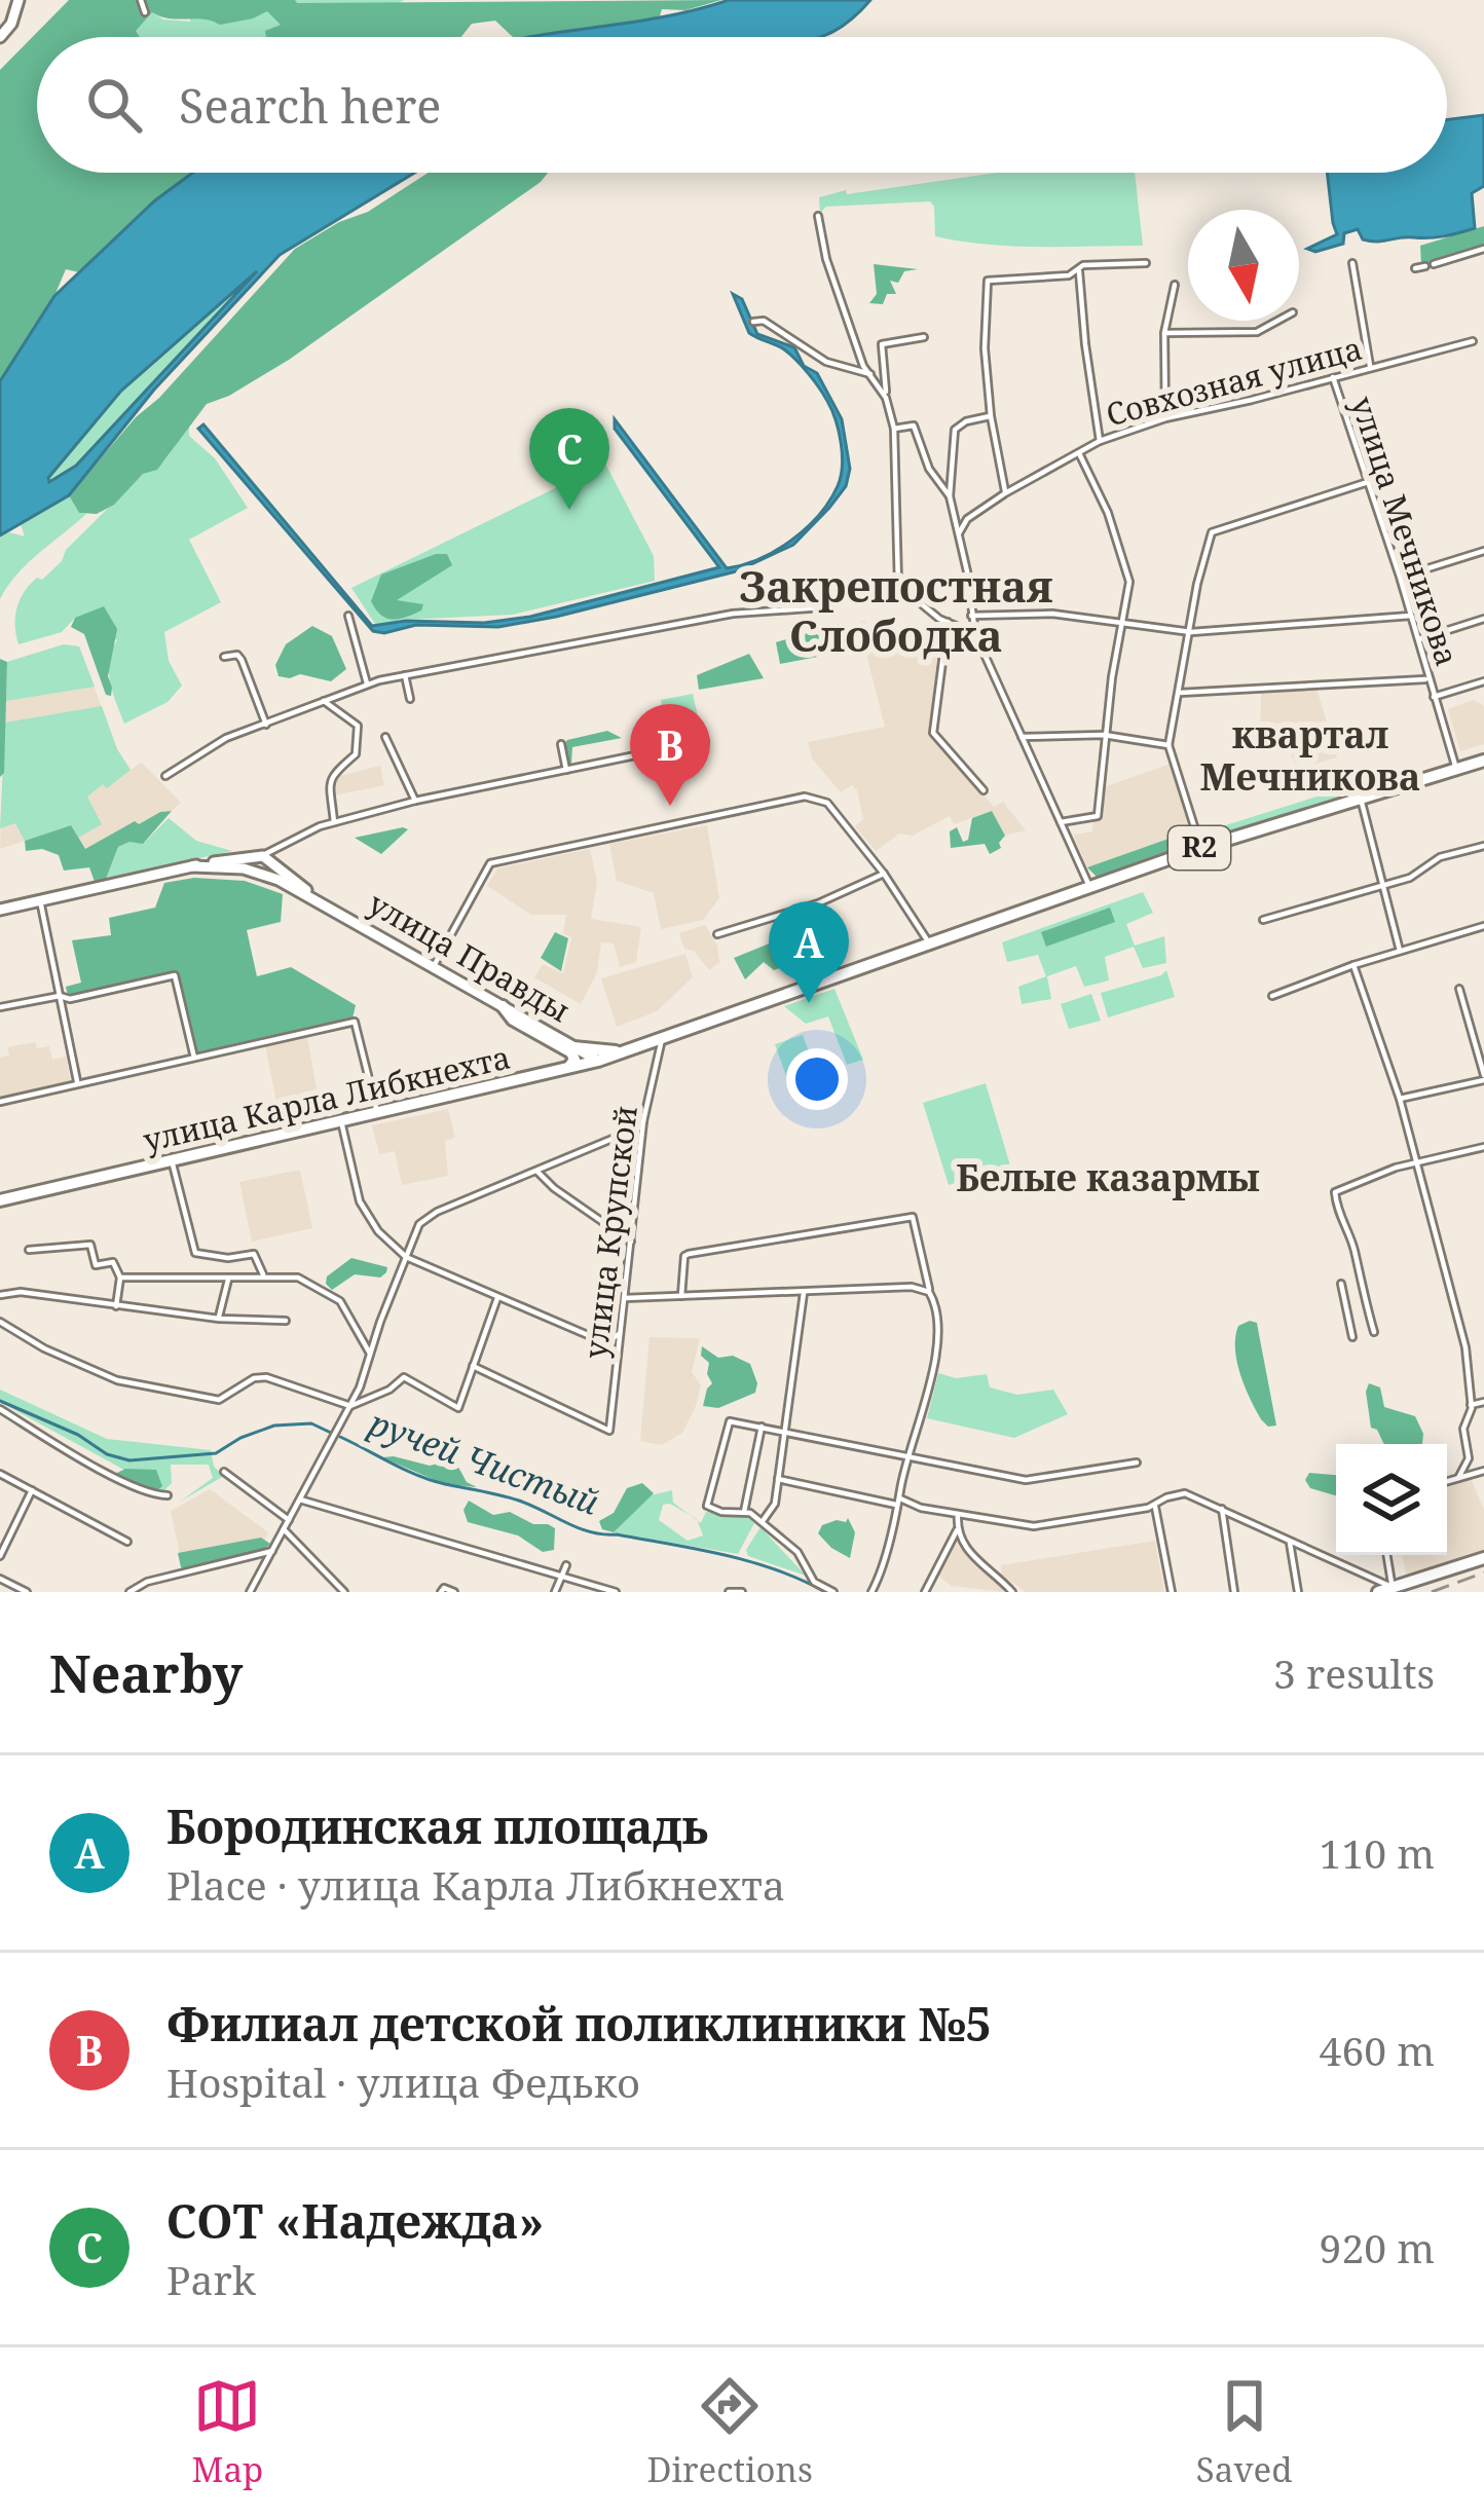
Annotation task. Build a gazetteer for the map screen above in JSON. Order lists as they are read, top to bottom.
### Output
{
  "streets": {
    "main road": ["R2", "улица Правды", "улица Карла Либкнехта"],
    "street": ["Совхозная улица", "улица Мечникова", "улица Крупской"]
  },
  "crossings": [
    ["Совхозная улица", "улица Мечникова"],
    ["улица Мечникова", "R2"],
    ["R2", "улица Карла Либкнехта"],
    ["R2", "улица Крупской"],
    ["улица Правды", "улица Карла Либкнехта"],
    ["улица Карла Либкнехта", "улица Крупской"]
  ],
  "districts": ["Закрепостная Слободка", "квартал Мечникова", "Белые казармы"],
  "water": ["ручей Чистый"],
  "north": "bottom",
  "page": {
    "search": "Search here",
    "pins": ["C", "B", "A"],
    "heading": ["Nearby", "3 results"],
    "list": [
      {
        "mark": "A",
        "name": "Бородинская площадь",
        "note": "Place · улица Карла Либкнехта",
        "value": "110 m"
      },
      {
        "mark": "B",
        "name": "Филиал детской поликлиники №5",
        "note": "Hospital · улица Федько",
        "value": "460 m"
      },
      {
        "mark": "C",
        "name": "СОТ «Надежда»",
        "note": "Park",
        "value": "920 m"
      }
    ],
    "nav": ["Map", "Directions", "Saved"]
  }
}
